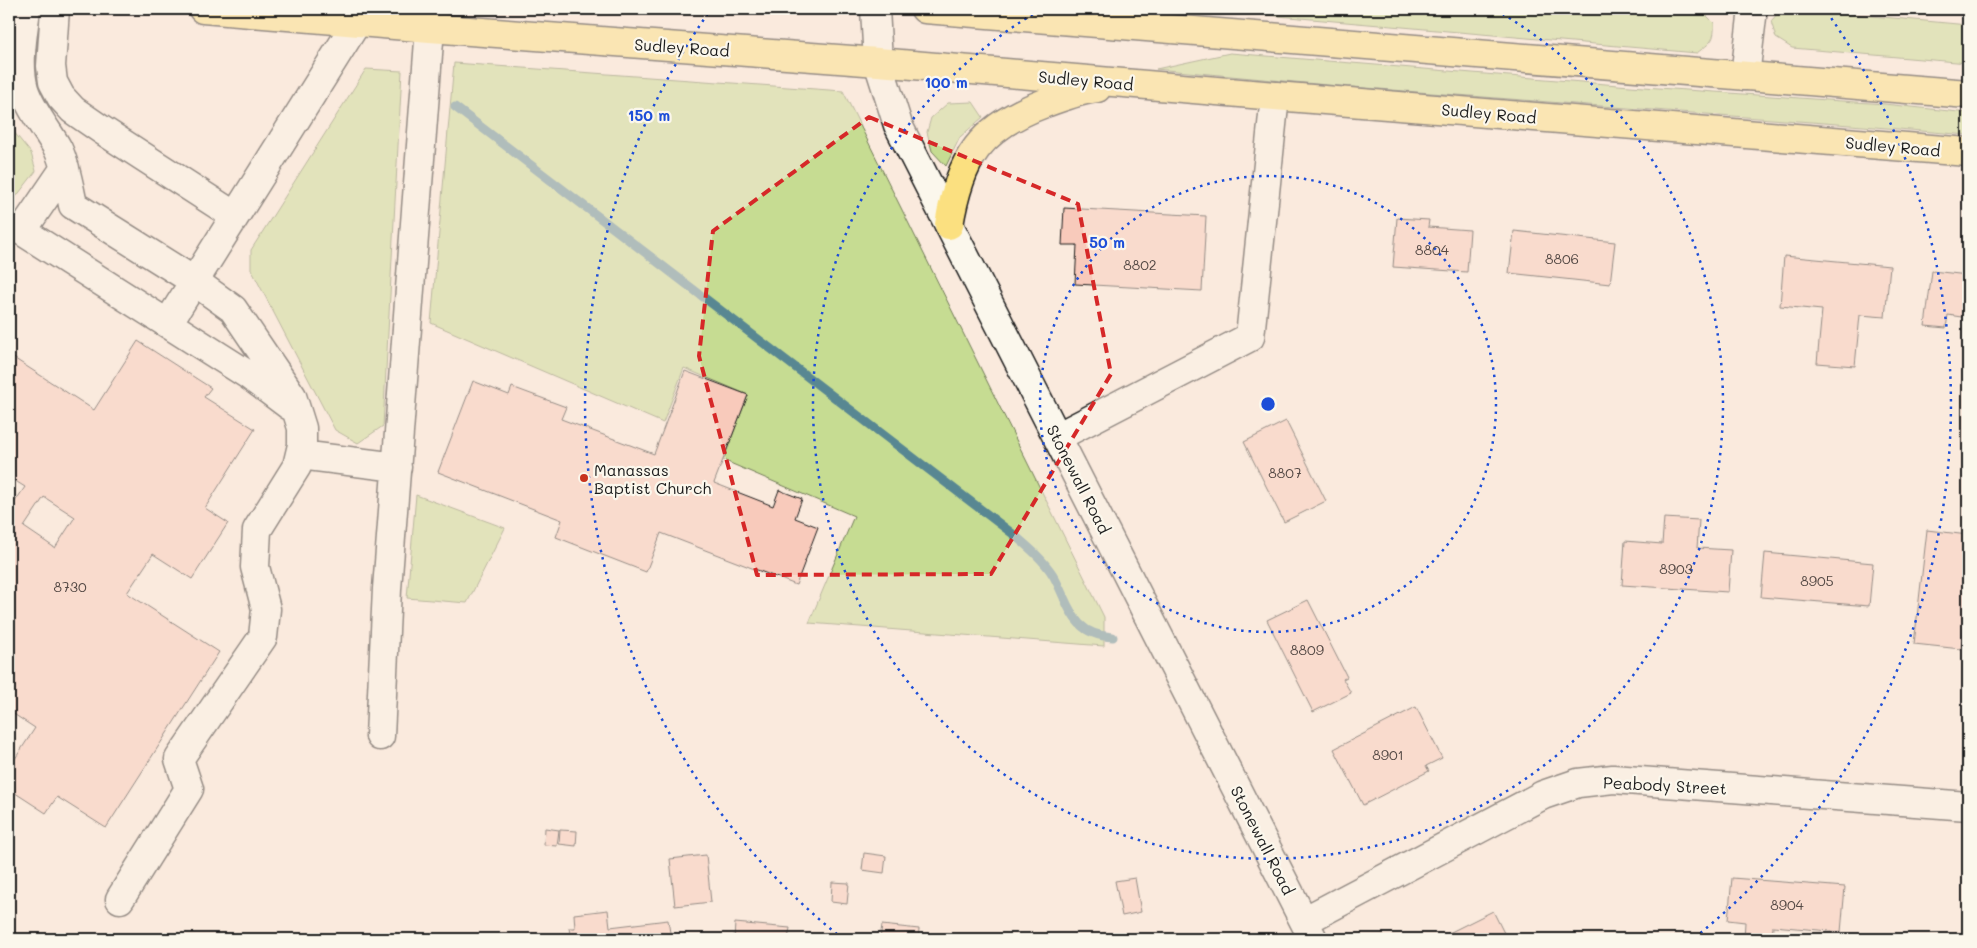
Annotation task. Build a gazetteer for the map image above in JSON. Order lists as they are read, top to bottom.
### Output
{
  "streets": {
    "main road": ["Sudley Road"],
    "street": ["Stonewall Road", "Peabody Street"]
  },
  "crossings": [
    ["Sudley Road", "Stonewall Road"],
    ["Stonewall Road", "Peabody Street"]
  ],
  "places": ["Manassas Baptist Church"],
  "house_numbers": [
    "8804",
    "8806",
    "8802",
    "8807",
    "8903",
    "8905",
    "8730",
    "8809",
    "8901",
    "8904"
  ],
  "rings": ["100 m", "150 m", "50 m"]
}
